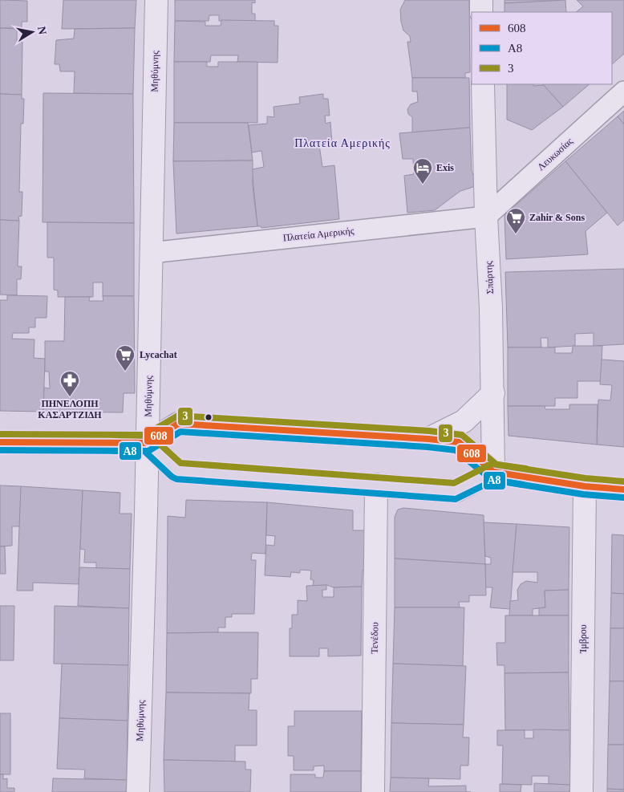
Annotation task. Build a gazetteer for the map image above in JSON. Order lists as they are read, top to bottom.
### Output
{
  "streets": {
    "street": [
      "Μηθύμνης",
      "Λευκωσίας",
      "Πλατεία Αμερικής",
      "Σπάρτης",
      "Τενέδου",
      "Ίμβρου"
    ]
  },
  "crossings": [
    ["Μηθύμνης", "Πλατεία Αμερικής"],
    ["Λευκωσίας", "Πλατεία Αμερικής"],
    ["Λευκωσίας", "Σπάρτης"],
    ["Πλατεία Αμερικής", "Σπάρτης"]
  ],
  "districts": ["Πλατεία Αμερικής"],
  "places": {
    "hotel": ["Exis"],
    "supermarket": ["Zahir & Sons", "Lycachat"],
    "pharmacy": ["ΠΗΝΕΛΟΠΗ ΚΑΣΑΡΤΖΙΔΗ"]
  },
  "lines": ["transit line 3", "transit line 608", "transit line A8"],
  "legend": ["608", "A8", "3"],
  "north": "right"
}
